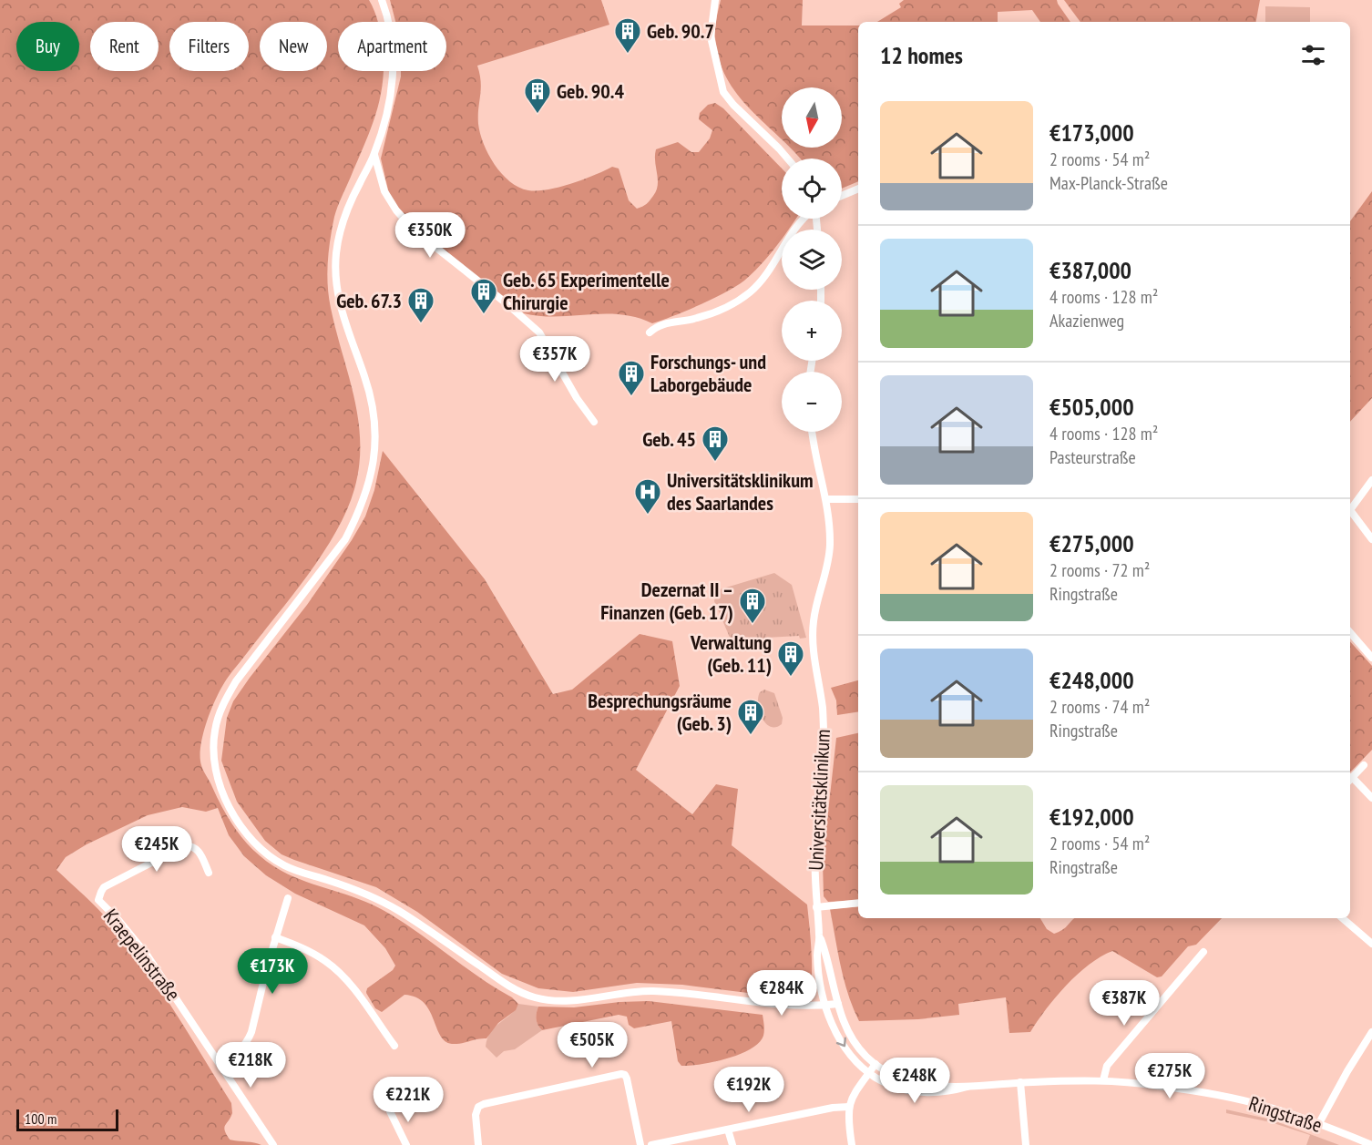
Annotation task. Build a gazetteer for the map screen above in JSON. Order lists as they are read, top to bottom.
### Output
{
  "streets": {
    "street": ["Universitätsklinikum", "Kraepelinstraße", "Ringstraße"]
  },
  "crossings": [
    ["Universitätsklinikum", "Ringstraße"]
  ],
  "places": {
    "building": [
      "Geb. 90.7",
      "Geb. 90.4",
      "Geb. 65 Experimentelle Chirurgie",
      "Geb. 67.3",
      "Forschungs- und Laborgebäude",
      "Geb. 45",
      "Dezernat II – Finanzen (Geb. 17)",
      "Verwaltung (Geb. 11)",
      "Besprechungsräume (Geb. 3)"
    ],
    "hospital": ["Universitätsklinikum des Saarlandes"]
  },
  "scale_bar": "100 m",
  "north": "bottom",
  "page": {
    "chip": [
      "Buy",
      "Rent",
      "Filters",
      "New",
      "Apartment"
    ],
    "heading": "12 homes",
    "map_buttons": ["+", "−"],
    "list": [
      {
        "name": "€173,000",
        "note": "2 rooms · 54 m² · Max-Planck-Straße"
      },
      {
        "name": "€387,000",
        "note": "4 rooms · 128 m² · Akazienweg"
      },
      {
        "name": "€505,000",
        "note": "4 rooms · 128 m² · Pasteurstraße"
      },
      {
        "name": "€275,000",
        "note": "2 rooms · 72 m² · Ringstraße"
      },
      {
        "name": "€248,000",
        "note": "2 rooms · 74 m² · Ringstraße"
      },
      {
        "name": "€192,000",
        "note": "2 rooms · 54 m² · Ringstraße"
      }
    ],
    "price": [
      "€350K",
      "€357K",
      "€245K",
      "€173K",
      "€284K",
      "€387K",
      "€505K",
      "€218K",
      "€275K",
      "€248K",
      "€192K",
      "€221K"
    ],
    "scale": "100 m"
  }
}
